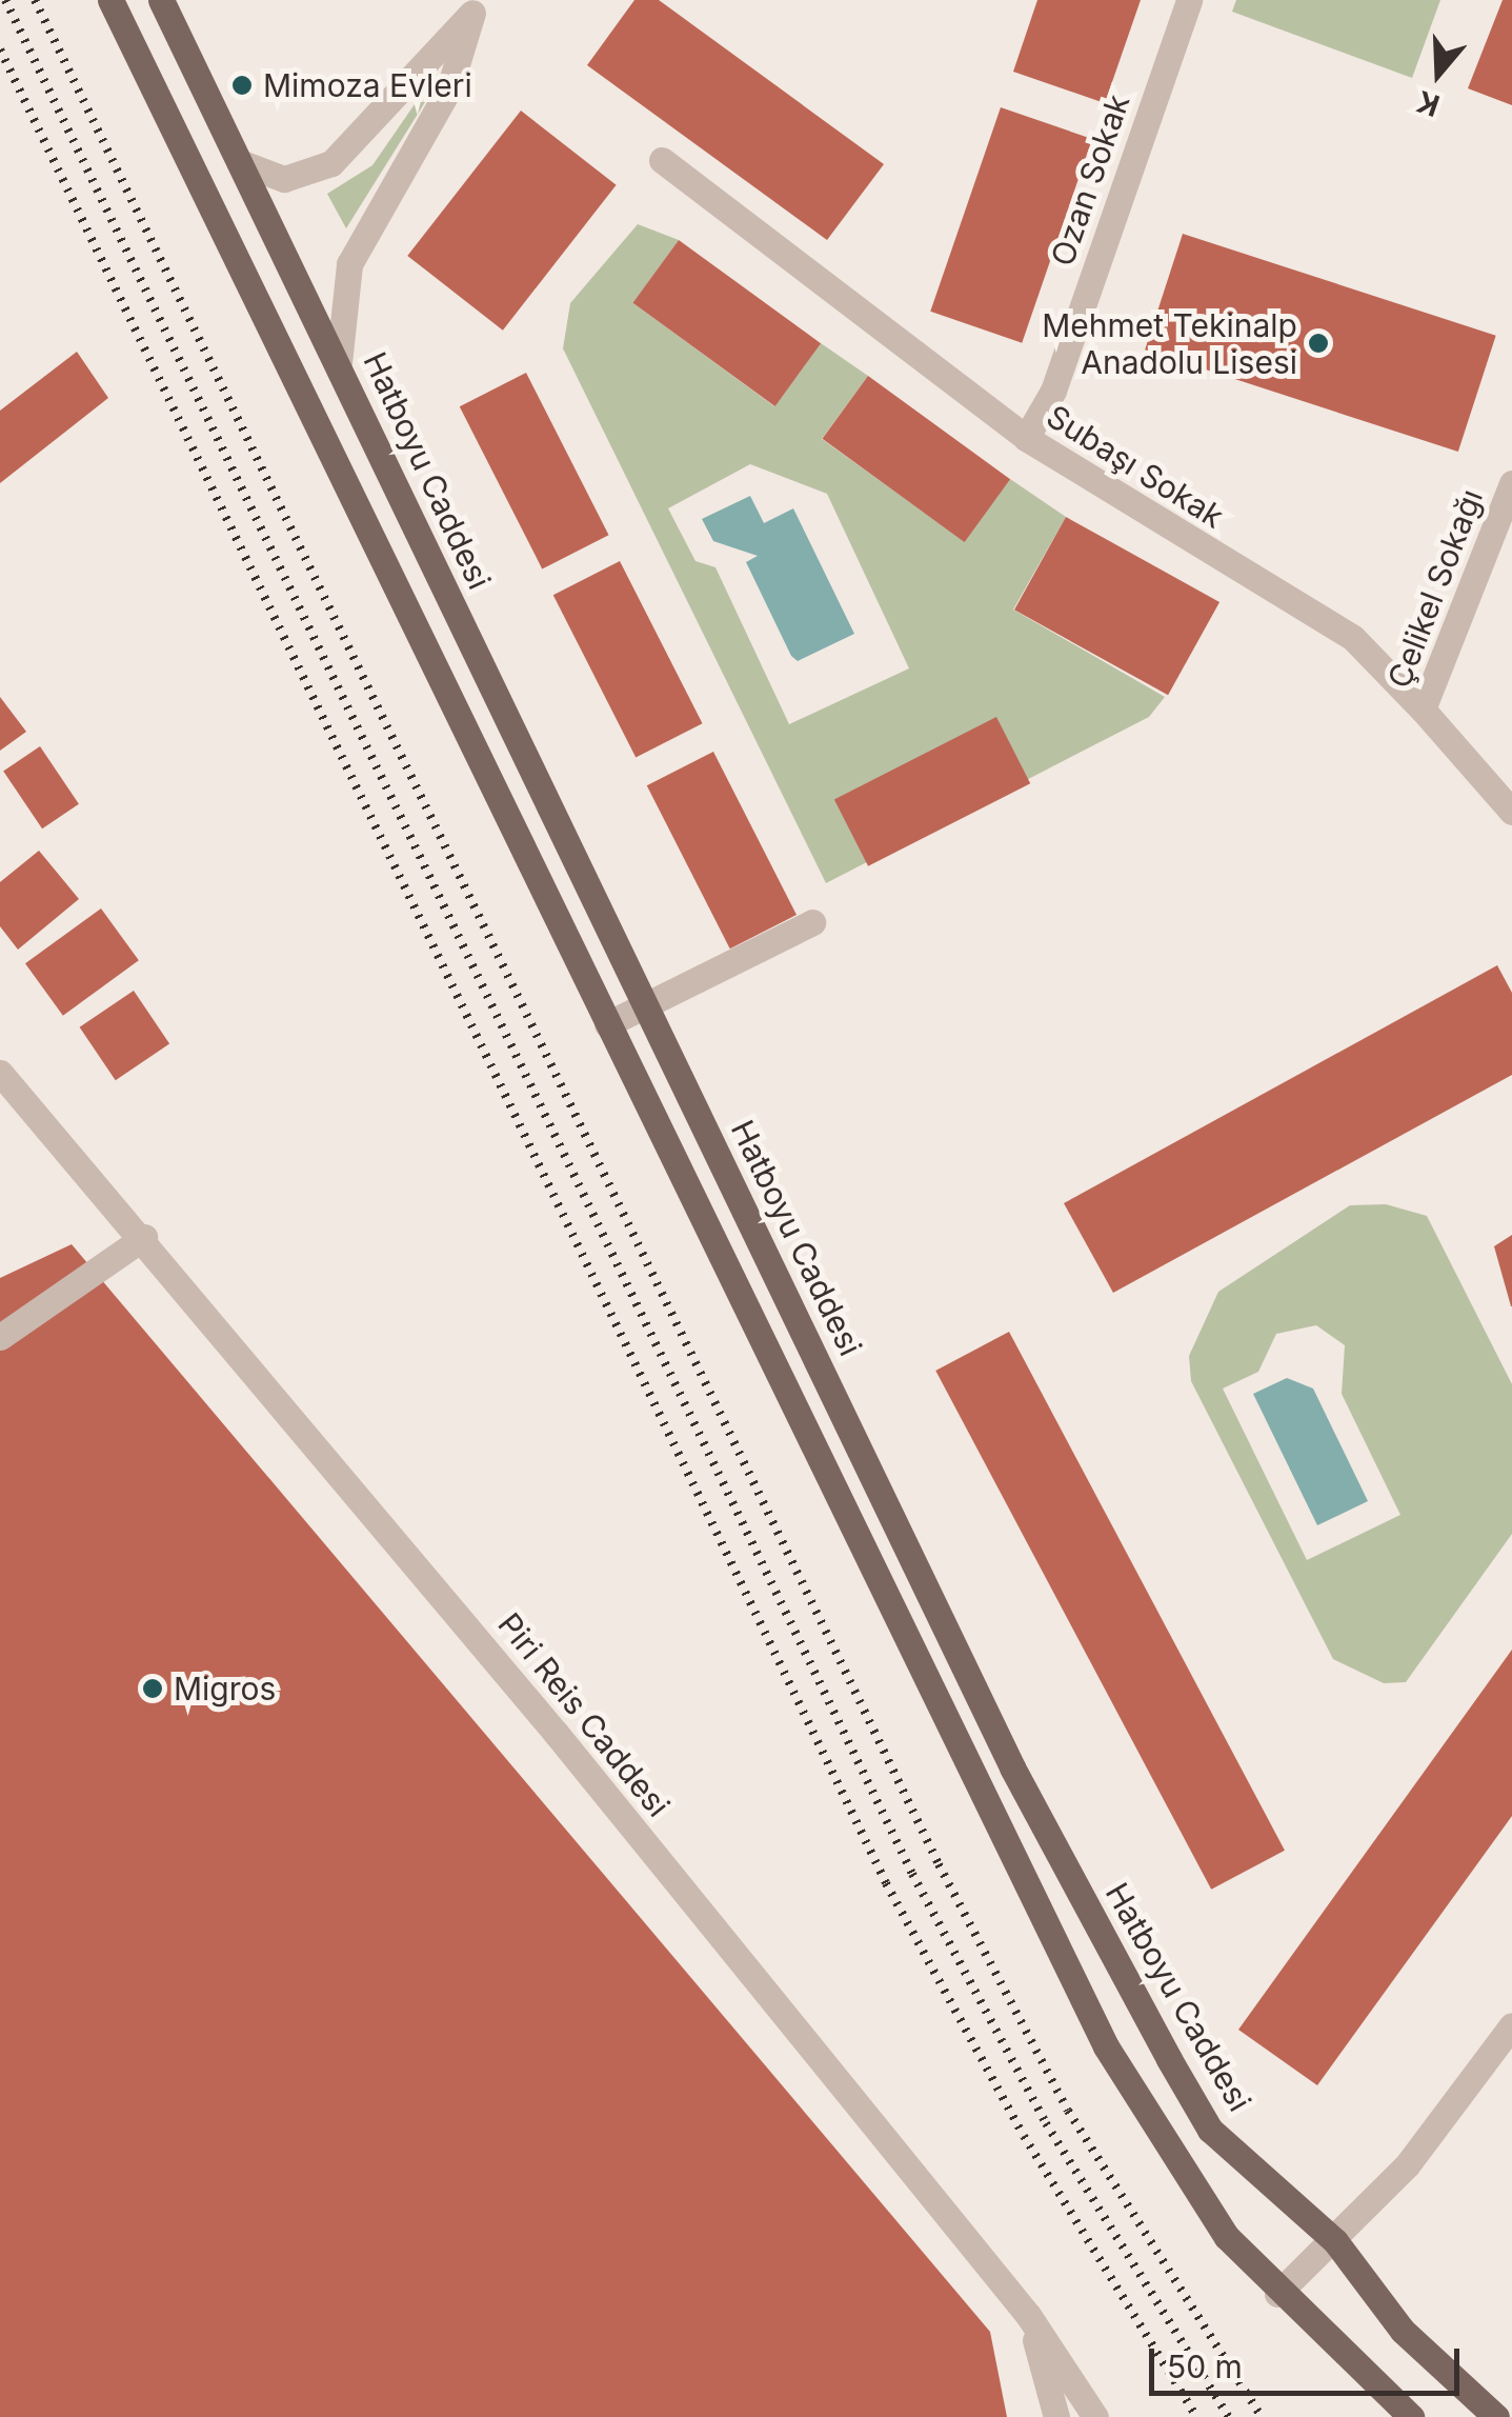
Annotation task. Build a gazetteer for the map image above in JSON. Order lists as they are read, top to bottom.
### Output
{
  "streets": {
    "main road": ["Hatboyu Caddesi"],
    "street": [
      "Ozan Sokak",
      "Subaşı Sokak",
      "Çelikel Sokağı",
      "Piri Reis Caddesi"
    ]
  },
  "crossings": [
    ["Ozan Sokak", "Subaşı Sokak"],
    ["Subaşı Sokak", "Çelikel Sokağı"]
  ],
  "places": ["Mimoza Evleri", "Mehmet Tekinalp Anadolu Lisesi", "Migros"],
  "scale_bar": "50 m",
  "north": "bottom"
}
